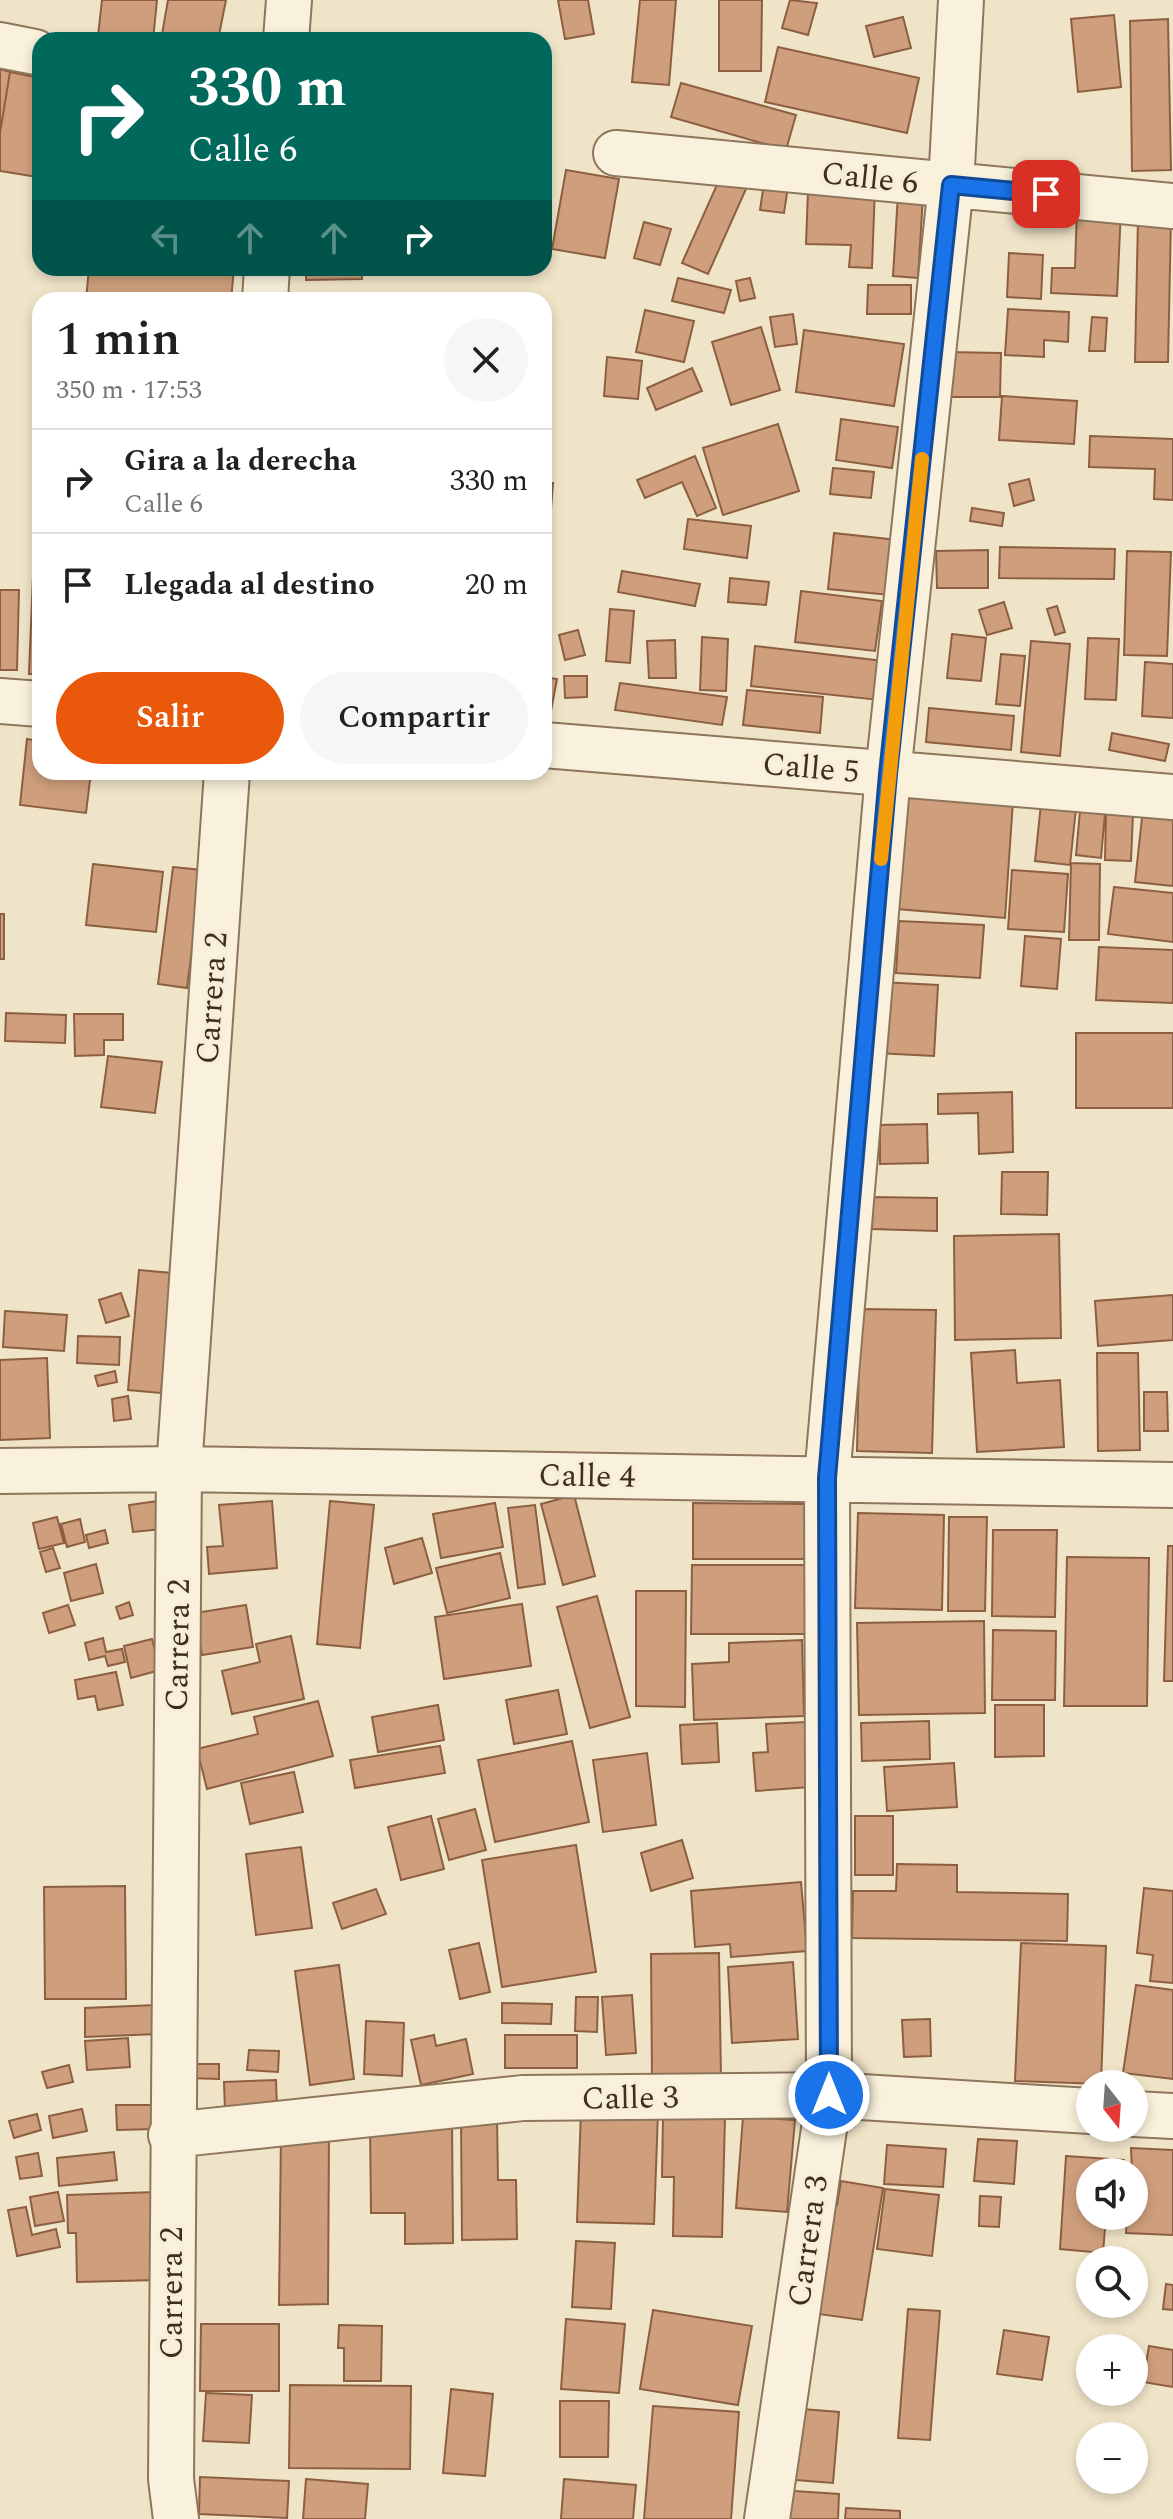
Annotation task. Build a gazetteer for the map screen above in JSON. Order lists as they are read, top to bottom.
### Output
{
  "streets": {
    "street": [
      "Calle 6",
      "Calle 5",
      "Carrera 2",
      "Calle 4",
      "Calle 3",
      "Carrera 3"
    ]
  },
  "crossings": [
    ["Calle 6", "Carrera 3"],
    ["Calle 5", "Carrera 3"],
    ["Carrera 2", "Calle 4"],
    ["Carrera 2", "Calle 3"],
    ["Calle 4", "Carrera 3"],
    ["Calle 3", "Carrera 3"]
  ],
  "north": "bottom",
  "page": {
    "turn": ["330 m", "Calle 6"],
    "heading": ["1 min", "350 m · 17:53"],
    "list": [
      {
        "name": "Gira a la derecha",
        "note": "Calle 6",
        "value": "330 m"
      },
      {
        "name": "Llegada al destino",
        "value": "20 m"
      }
    ],
    "buttons": ["Salir", "Compartir"],
    "map_buttons": ["+", "−"]
  }
}
